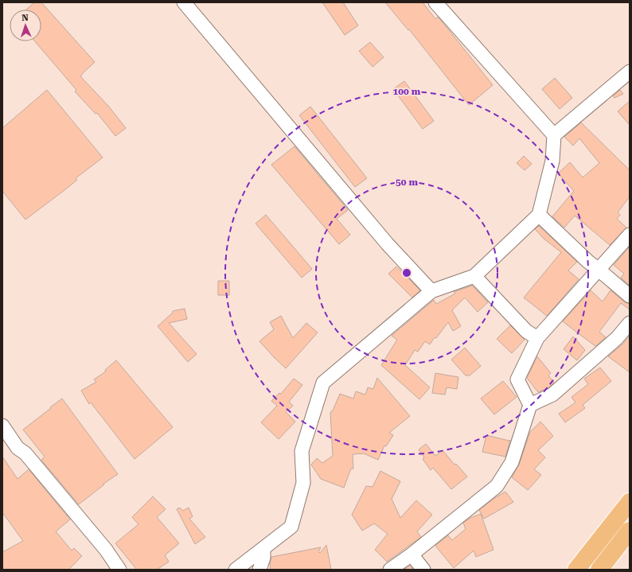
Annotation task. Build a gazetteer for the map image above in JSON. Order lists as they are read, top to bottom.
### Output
{
  "north": "top",
  "rings": ["100 m", "50 m"]
}
